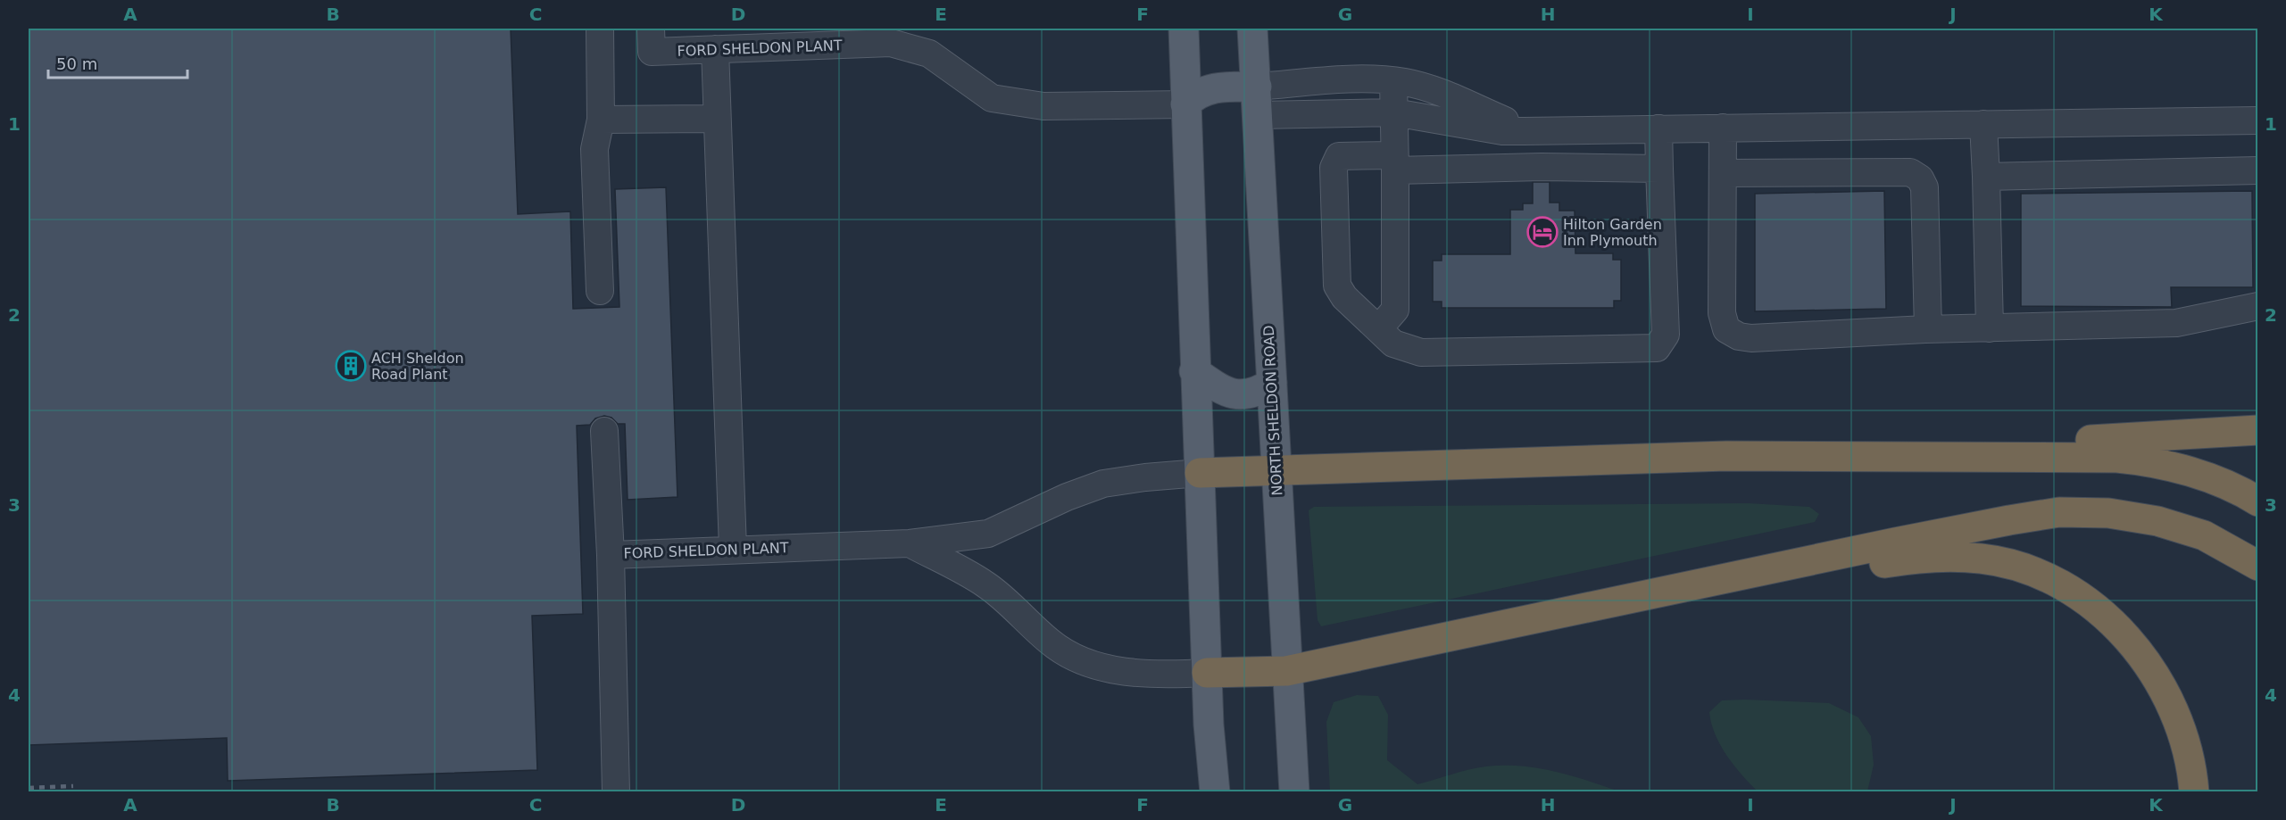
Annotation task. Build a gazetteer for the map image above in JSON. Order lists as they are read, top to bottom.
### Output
{
  "streets": {
    "main road": ["NORTH SHELDON ROAD"],
    "lane": ["FORD SHELDON PLANT"]
  },
  "places": {
    "hotel": ["Hilton Garden Inn Plymouth"],
    "building": ["ACH Sheldon Road Plant"]
  },
  "scale_bar": "50 m",
  "grid": {
    "columns": [
      "A",
      "B",
      "C",
      "D",
      "E",
      "F",
      "G",
      "H",
      "I",
      "J",
      "K"
    ],
    "rows": [
      "1",
      "2",
      "3",
      "4"
    ]
  }
}
